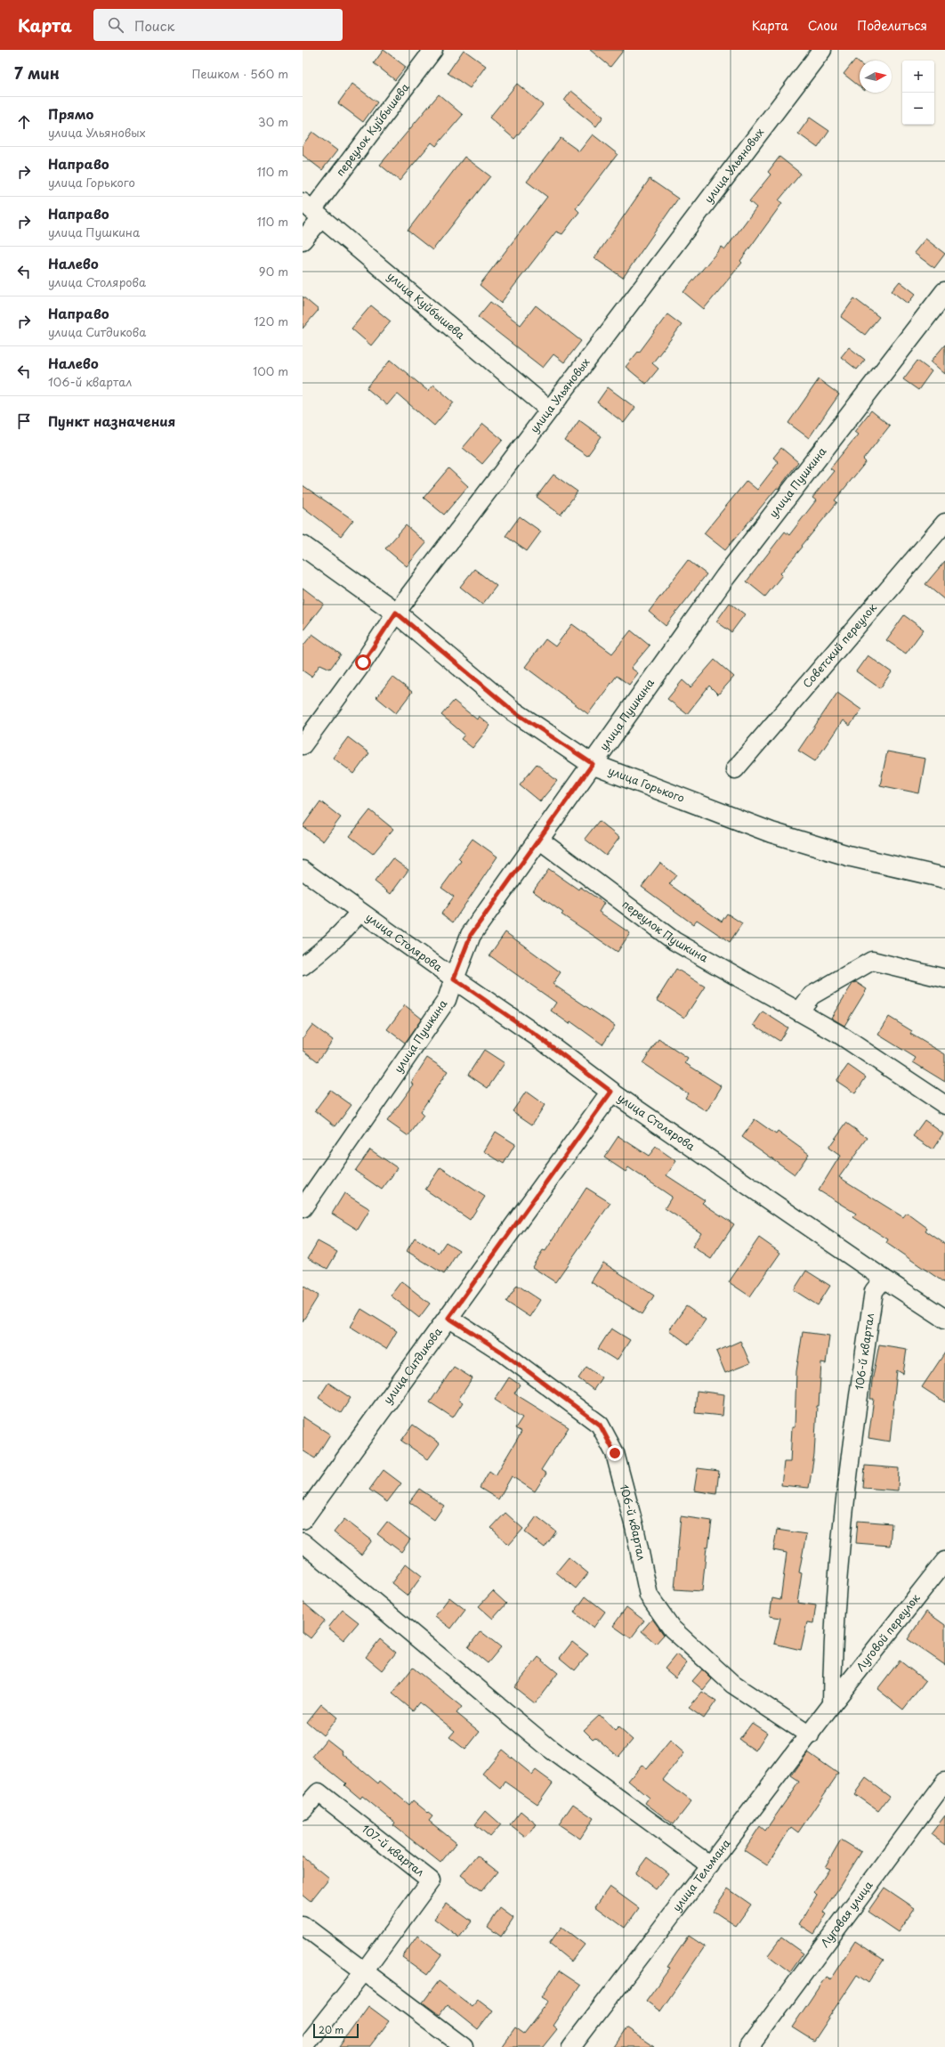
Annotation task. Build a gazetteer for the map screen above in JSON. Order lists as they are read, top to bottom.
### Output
{
  "streets": {
    "street": [
      "переулок Куйбышева",
      "улица Ульяновых",
      "улица Куйбышева",
      "улица Пушкина",
      "Советский переулок",
      "улица Горького",
      "переулок Пушкина",
      "улица Столярова",
      "106-й квартал",
      "улица Ситдикова",
      "Луговой переулок",
      "107-й квартал",
      "улица Тельмана",
      "Луговая улица"
    ]
  },
  "crossings": [
    ["переулок Куйбышева", "улица Куйбышева"],
    ["улица Ульяновых", "улица Куйбышева"],
    ["улица Ульяновых", "улица Горького"],
    ["улица Пушкина", "улица Горького"],
    ["улица Пушкина", "переулок Пушкина"],
    ["улица Пушкина", "улица Столярова"],
    ["улица Столярова", "106-й квартал"],
    ["улица Столярова", "улица Ситдикова"],
    ["106-й квартал", "улица Ситдикова"],
    ["106-й квартал", "Луговой переулок"],
    ["106-й квартал", "улица Тельмана"],
    ["Луговой переулок", "улица Тельмана"]
  ],
  "scale_bar": "20 m",
  "north": "right",
  "page": {
    "header": "Карта",
    "search": "Поиск",
    "nav": ["Карта", "Слои", "Поделиться"],
    "heading": ["7 мин", "Пешком · 560 m"],
    "map_buttons": ["+", "−"],
    "list": [
      ["Прямо", "улица Ульяновых", "30 m"],
      ["Направо", "улица Горького", "110 m"],
      ["Направо", "улица Пушкина", "110 m"],
      ["Налево", "улица Столярова", "90 m"],
      ["Направо", "улица Ситдикова", "120 m"],
      ["Налево", "106-й квартал", "100 m"],
      "Пункт назначения"
    ],
    "scale": "20 m"
  }
}
